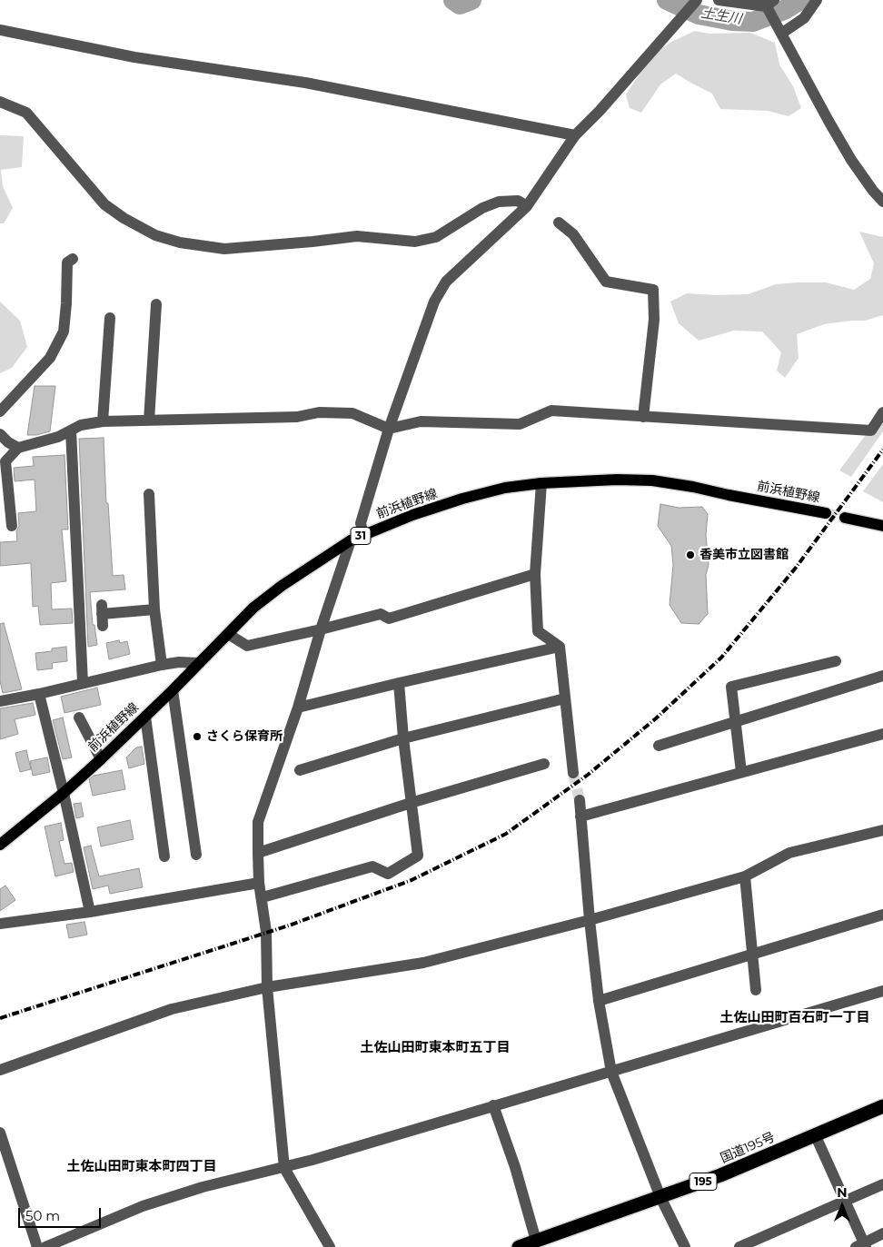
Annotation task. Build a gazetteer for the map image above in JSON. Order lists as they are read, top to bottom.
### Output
{
  "streets": {
    "highway": ["国道195号", "195"],
    "main road": ["前浜植野線", "31"]
  },
  "districts": ["土佐山田町百石町一丁目", "土佐山田町東本町五丁目", "土佐山田町東本町四丁目"],
  "water": ["土生川"],
  "places": ["香美市立図書館", "さくら保育所"],
  "scale_bar": "50 m",
  "north": "top"
}
